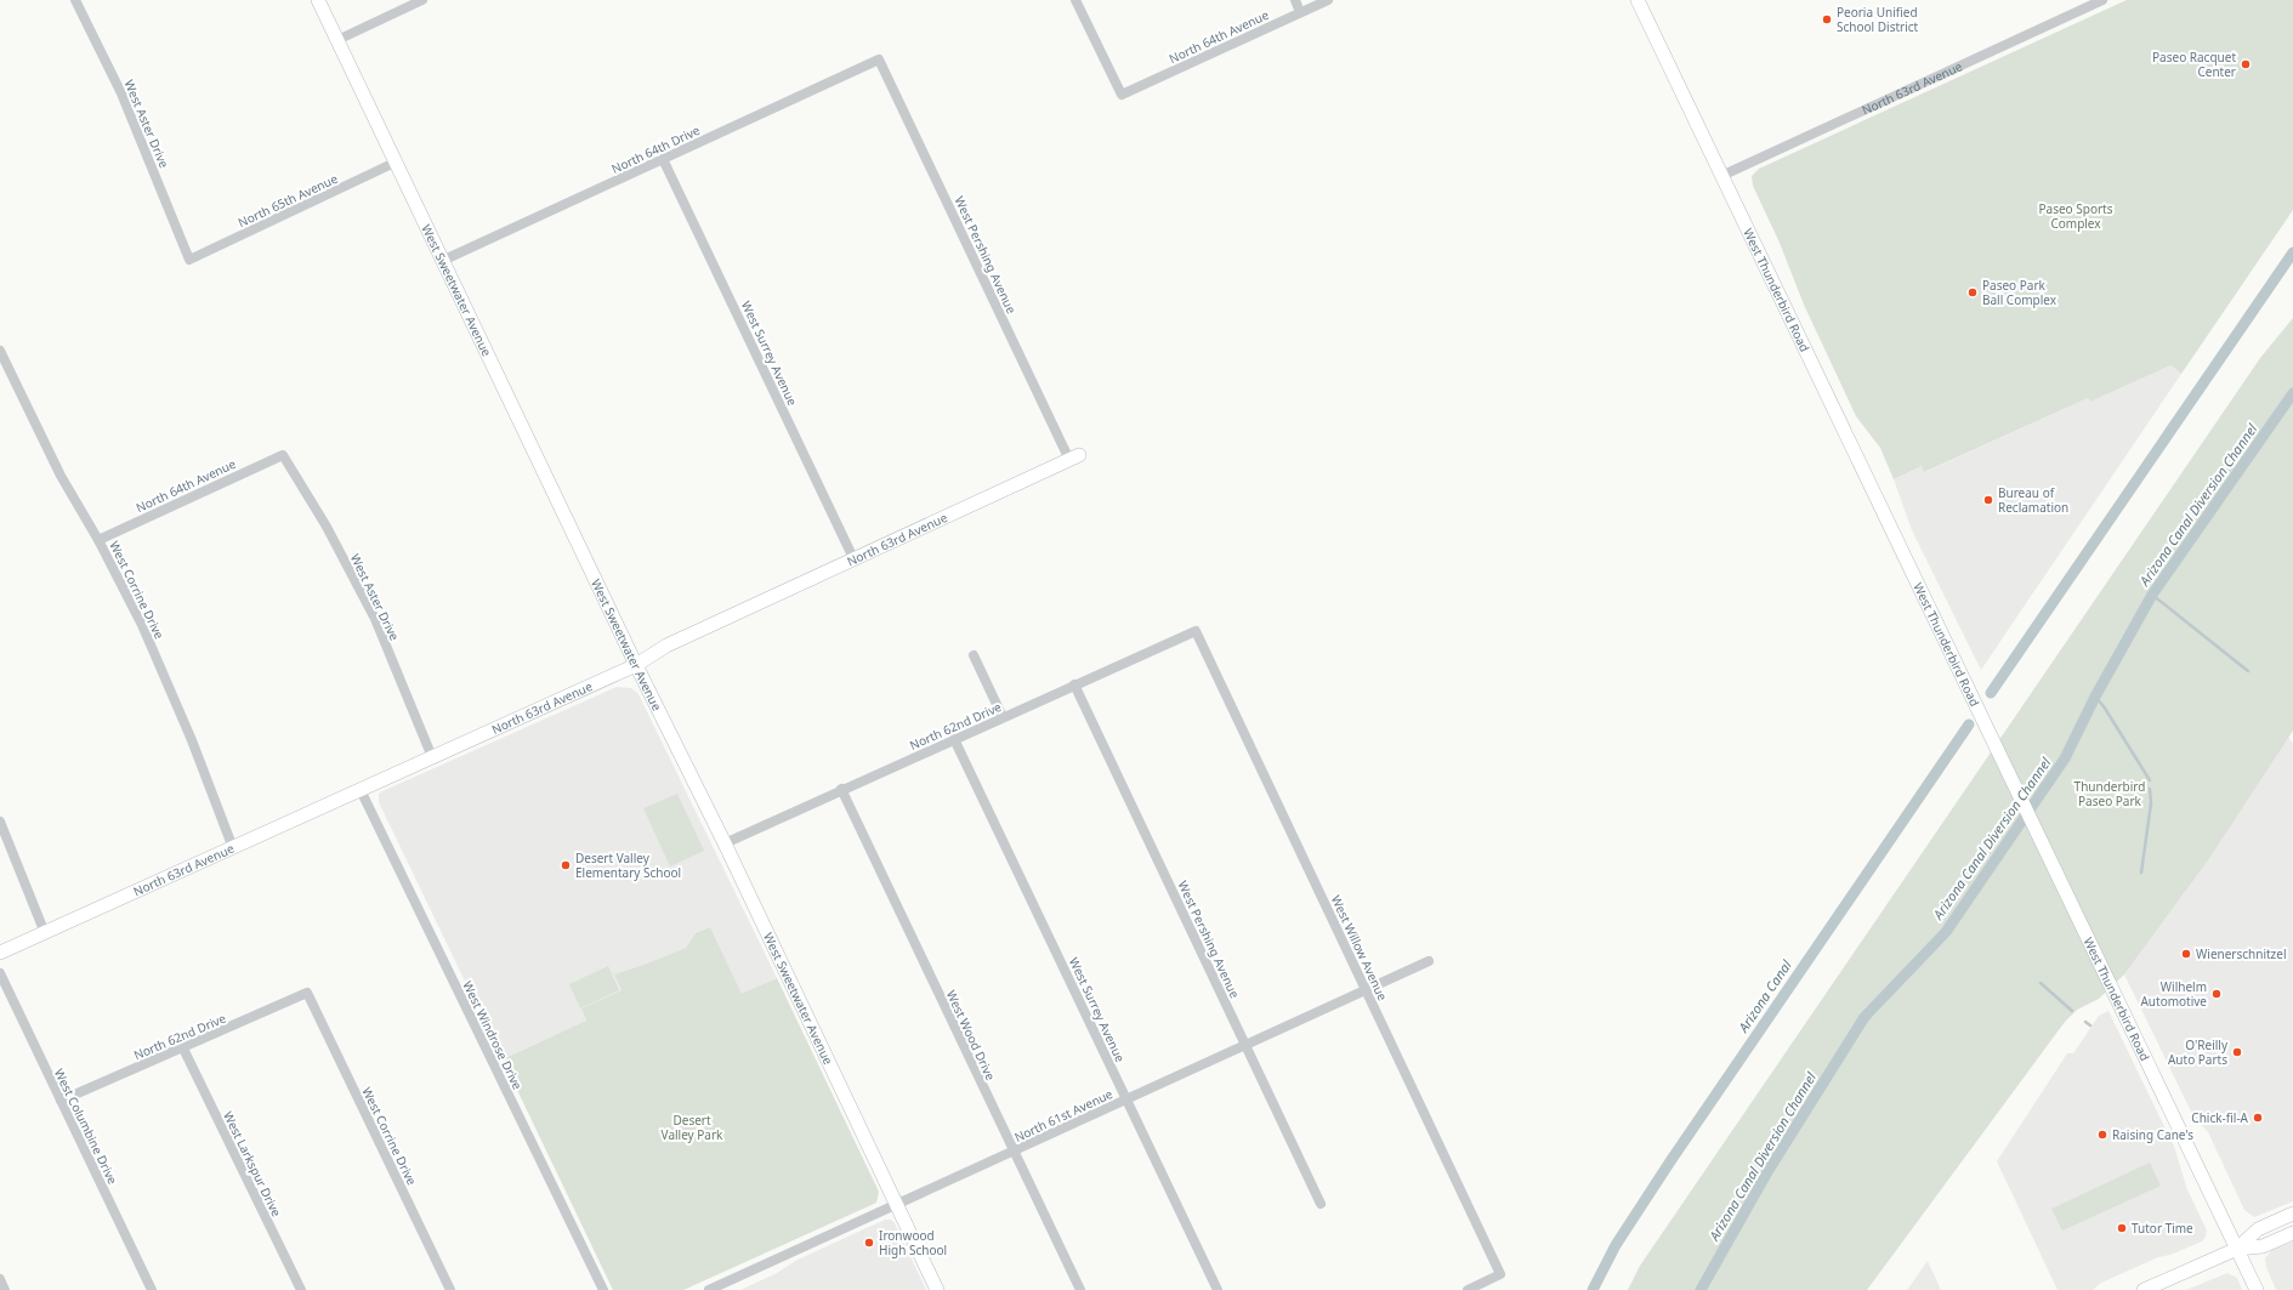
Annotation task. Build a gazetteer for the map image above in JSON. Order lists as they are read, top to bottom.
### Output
{
  "streets": {
    "street": [
      "North 64th Avenue",
      "North 63rd Avenue",
      "West Aster Drive",
      "North 64th Drive",
      "North 65th Avenue",
      "West Pershing Avenue",
      "West Thunderbird Road",
      "West Sweetwater Avenue",
      "West Surrey Avenue",
      "West Corrine Drive",
      "North 62nd Drive",
      "West Willow Avenue",
      "West Windrose Drive",
      "West Wood Drive",
      "North 61st Avenue",
      "West Columbine Drive",
      "West Larkspur Drive"
    ]
  },
  "crossings": [
    ["North 64th Avenue", "West Aster Drive"],
    ["North 64th Avenue", "West Corrine Drive"],
    ["North 63rd Avenue", "West Aster Drive"],
    ["North 63rd Avenue", "West Pershing Avenue"],
    ["North 63rd Avenue", "West Thunderbird Road"],
    ["North 63rd Avenue", "West Sweetwater Avenue"],
    ["North 63rd Avenue", "West Surrey Avenue"],
    ["North 63rd Avenue", "West Corrine Drive"],
    ["North 63rd Avenue", "West Windrose Drive"],
    ["West Aster Drive", "North 65th Avenue"],
    ["North 64th Drive", "West Pershing Avenue"],
    ["North 64th Drive", "West Sweetwater Avenue"],
    ["North 64th Drive", "West Surrey Avenue"],
    ["North 65th Avenue", "West Sweetwater Avenue"],
    ["West Pershing Avenue", "North 62nd Drive"],
    ["West Pershing Avenue", "North 61st Avenue"],
    ["West Sweetwater Avenue", "North 62nd Drive"],
    ["West Sweetwater Avenue", "North 61st Avenue"],
    ["West Surrey Avenue", "North 62nd Drive"],
    ["West Surrey Avenue", "North 61st Avenue"],
    ["West Corrine Drive", "North 62nd Drive"],
    ["North 62nd Drive", "West Willow Avenue"],
    ["North 62nd Drive", "West Wood Drive"],
    ["North 62nd Drive", "West Columbine Drive"],
    ["North 62nd Drive", "West Larkspur Drive"],
    ["West Willow Avenue", "North 61st Avenue"],
    ["West Wood Drive", "North 61st Avenue"]
  ],
  "water": ["Arizona Canal Diversion Channel", "Arizona Canal"],
  "parks": ["Paseo Sports Complex", "Thunderbird Paseo Park", "Desert Valley Park"],
  "places": [
    "Peoria Unified School District",
    "Paseo Racquet Center",
    "Paseo Park Ball Complex",
    "Bureau of Reclamation",
    "Desert Valley Elementary School",
    "Wienerschnitzel",
    "Wilhelm Automotive",
    "O'Reilly Auto Parts",
    "Chick-fil-A",
    "Raising Cane's",
    "Tutor Time",
    "Ironwood High School"
  ]
}
